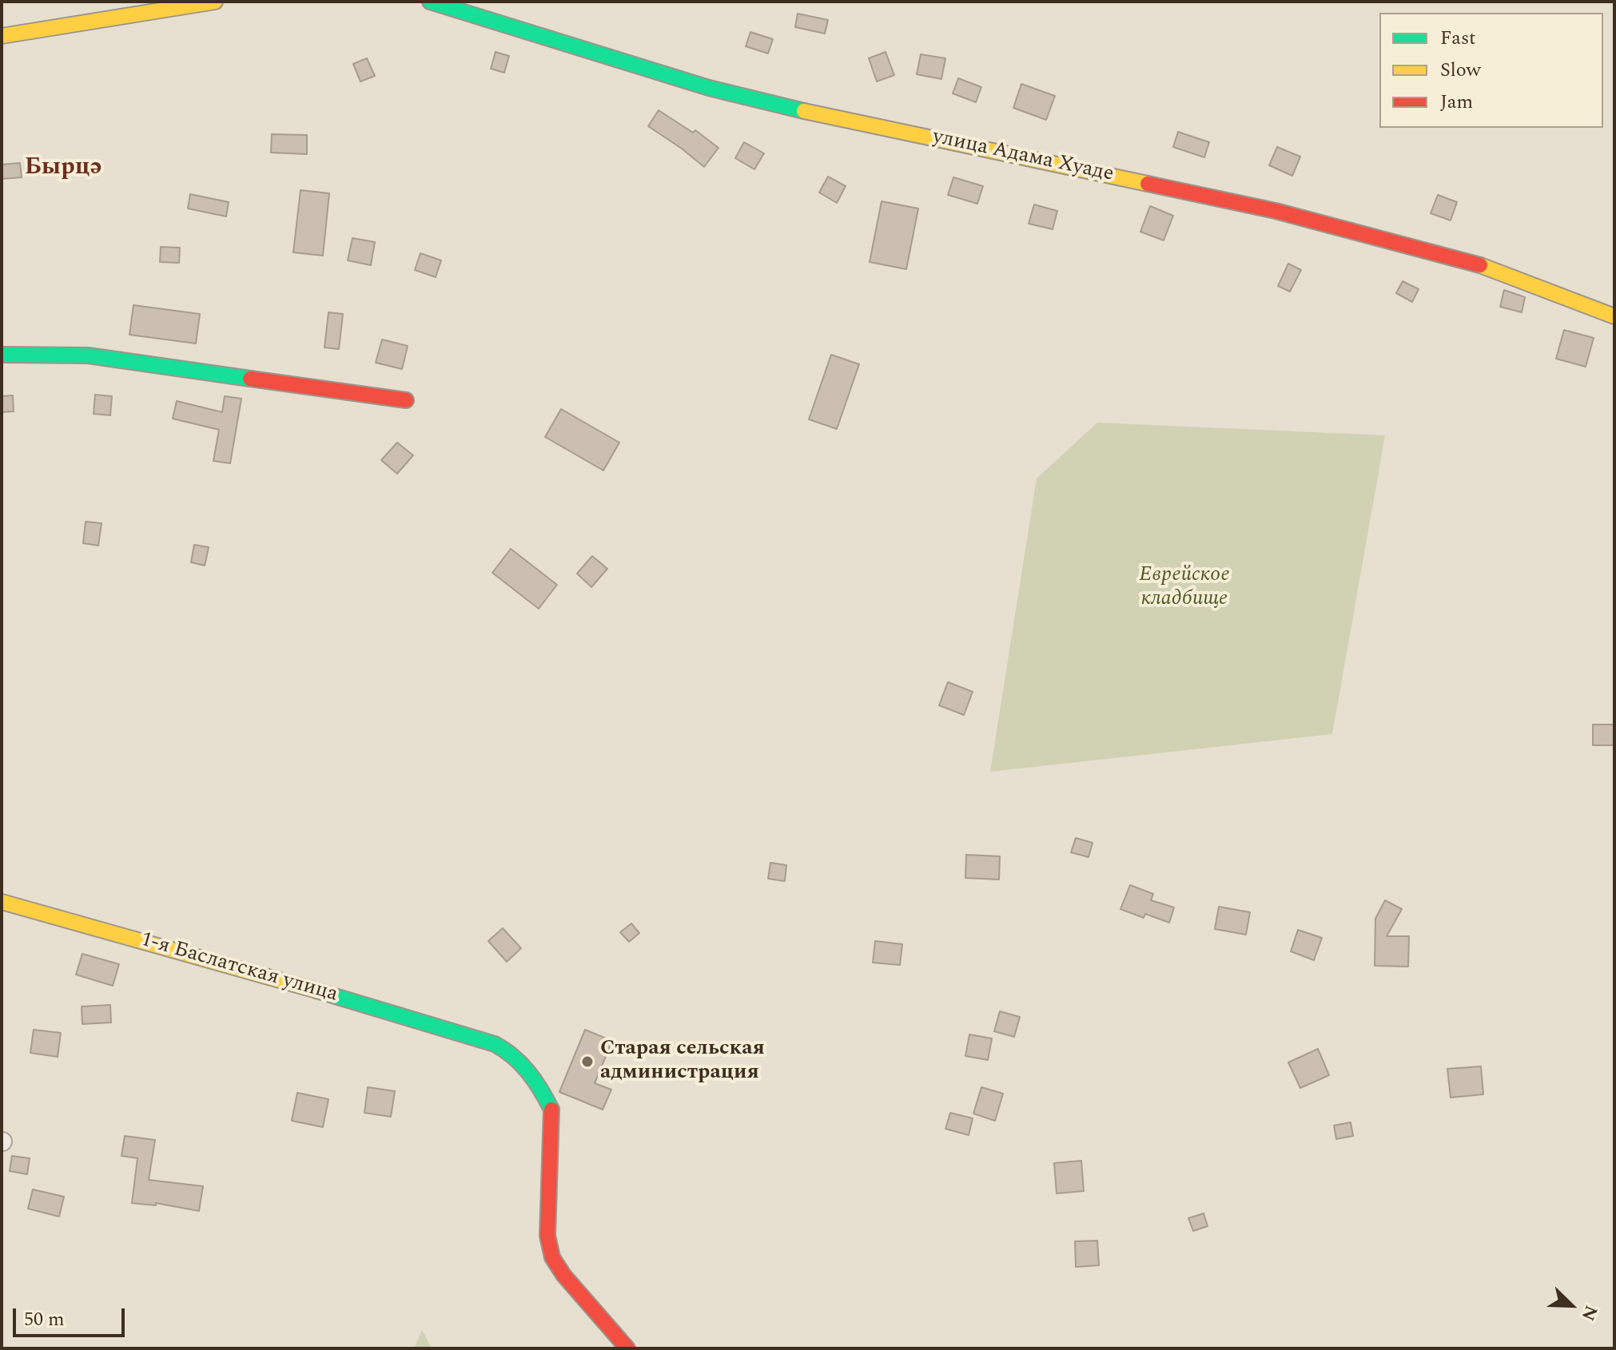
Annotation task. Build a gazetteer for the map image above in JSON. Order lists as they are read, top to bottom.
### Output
{
  "streets": {
    "street": ["улица Адама Хуаде", "1-я Баслатская улица"]
  },
  "districts": ["Бырцә"],
  "parks": ["Еврейское кладбище"],
  "places": ["Старая сельская администрация"],
  "legend": ["Fast", "Slow", "Jam"],
  "scale_bar": "50 m",
  "north": "bottom right"
}
